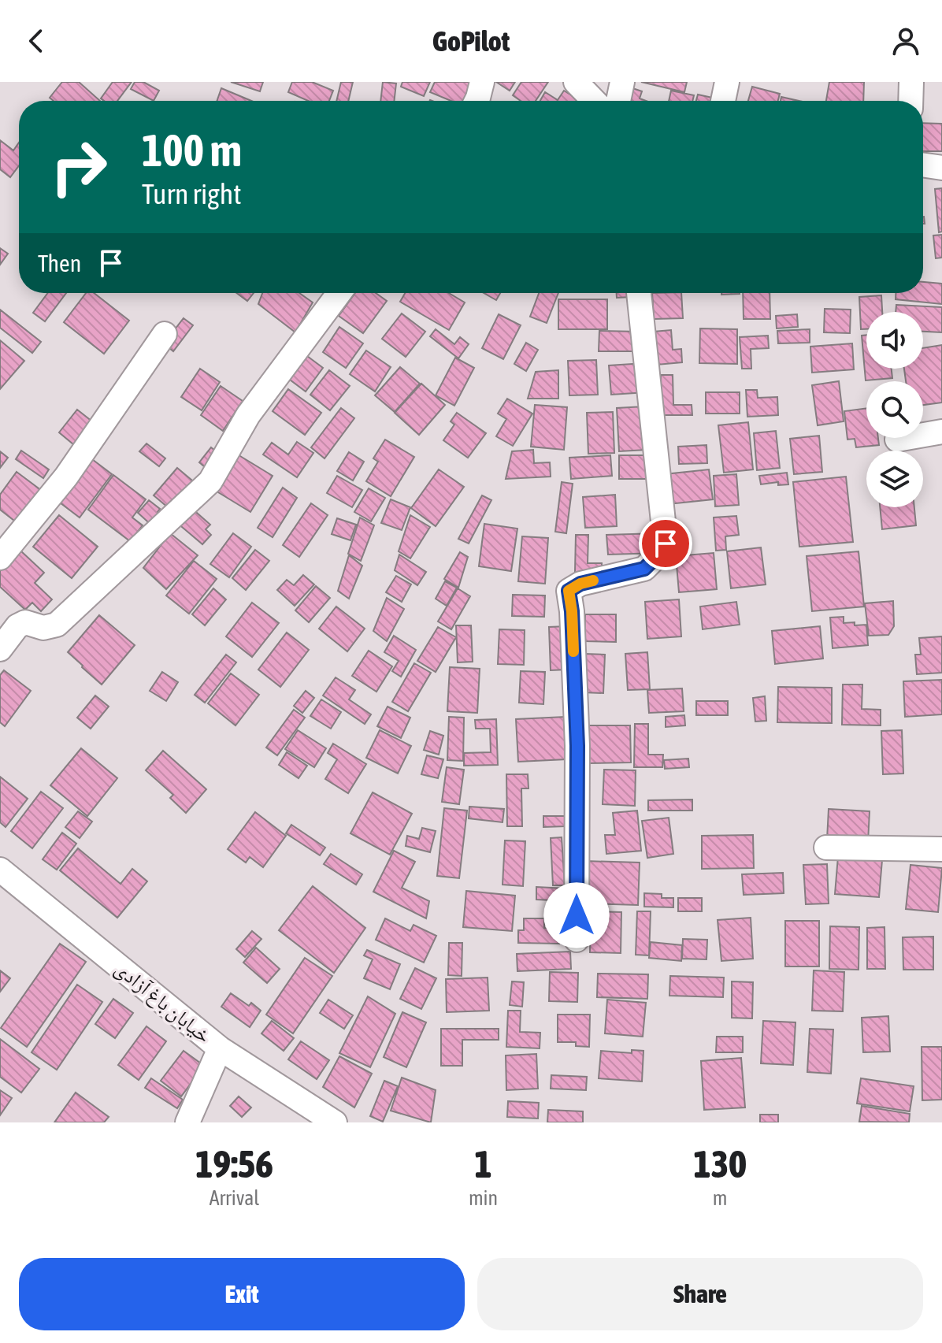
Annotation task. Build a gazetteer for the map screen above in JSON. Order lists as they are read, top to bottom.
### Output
{
  "streets": {
    "street": ["خیابان باغ آزادی"]
  },
  "page": {
    "header": "GoPilot",
    "turn": ["100 m", "Turn right"],
    "then": "Then",
    "eta": [
      "19:56",
      "Arrival",
      "1",
      "min",
      "130",
      "m"
    ],
    "buttons": ["Exit", "Share"]
  }
}
